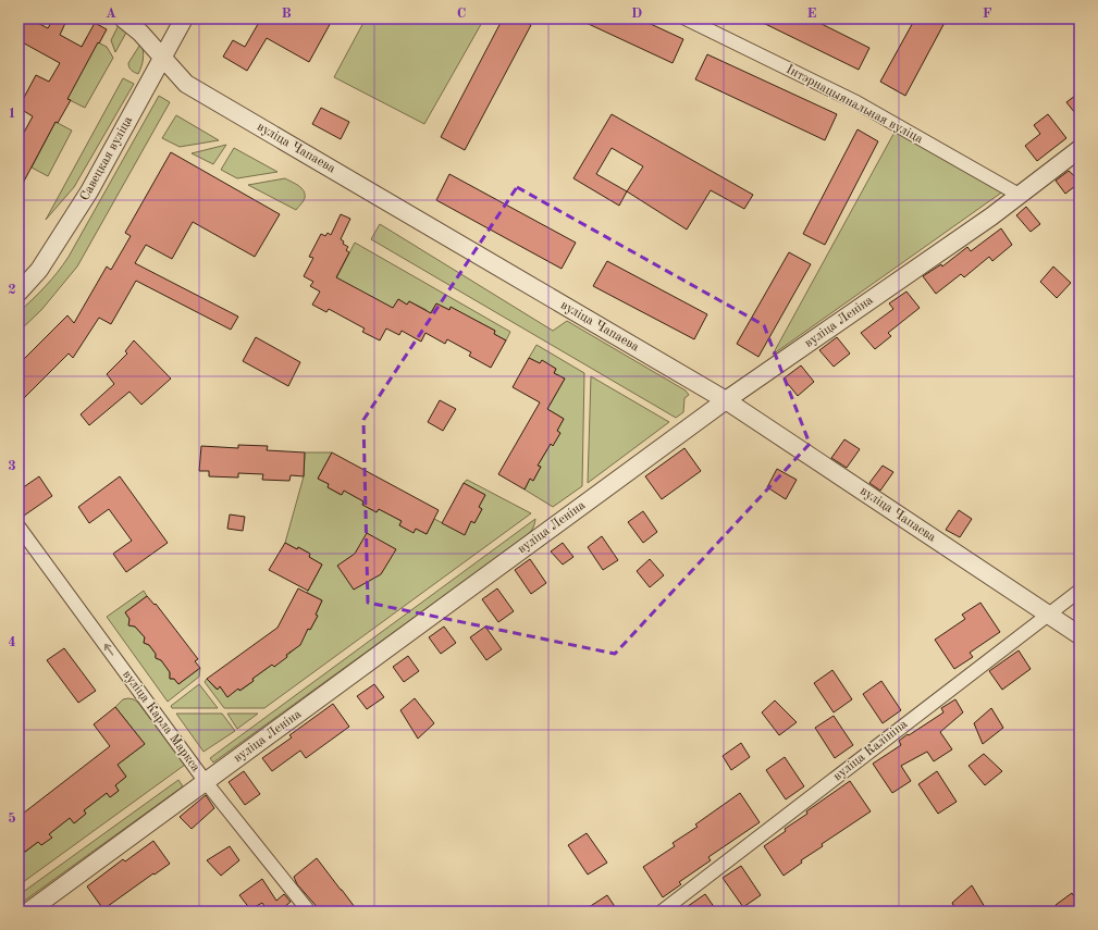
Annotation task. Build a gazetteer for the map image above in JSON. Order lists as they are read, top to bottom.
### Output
{
  "streets": {
    "street": [
      "Інтэрнацыянальная вуліца",
      "вуліца Чапаева",
      "Савецкая вуліца",
      "вуліца Леніна",
      "вуліца Карла Маркса",
      "вуліца Калініна"
    ]
  },
  "crossings": [
    ["Інтэрнацыянальная вуліца", "вуліца Леніна"],
    ["вуліца Чапаева", "Савецкая вуліца"],
    ["вуліца Чапаева", "вуліца Леніна"],
    ["вуліца Чапаева", "вуліца Калініна"],
    ["вуліца Леніна", "вуліца Карла Маркса"]
  ],
  "one_way": ["вуліца Карла Маркса"],
  "grid": {
    "columns": [
      "A",
      "B",
      "C",
      "D",
      "E",
      "F"
    ],
    "rows": [
      "1",
      "2",
      "3",
      "4",
      "5"
    ]
  }
}
